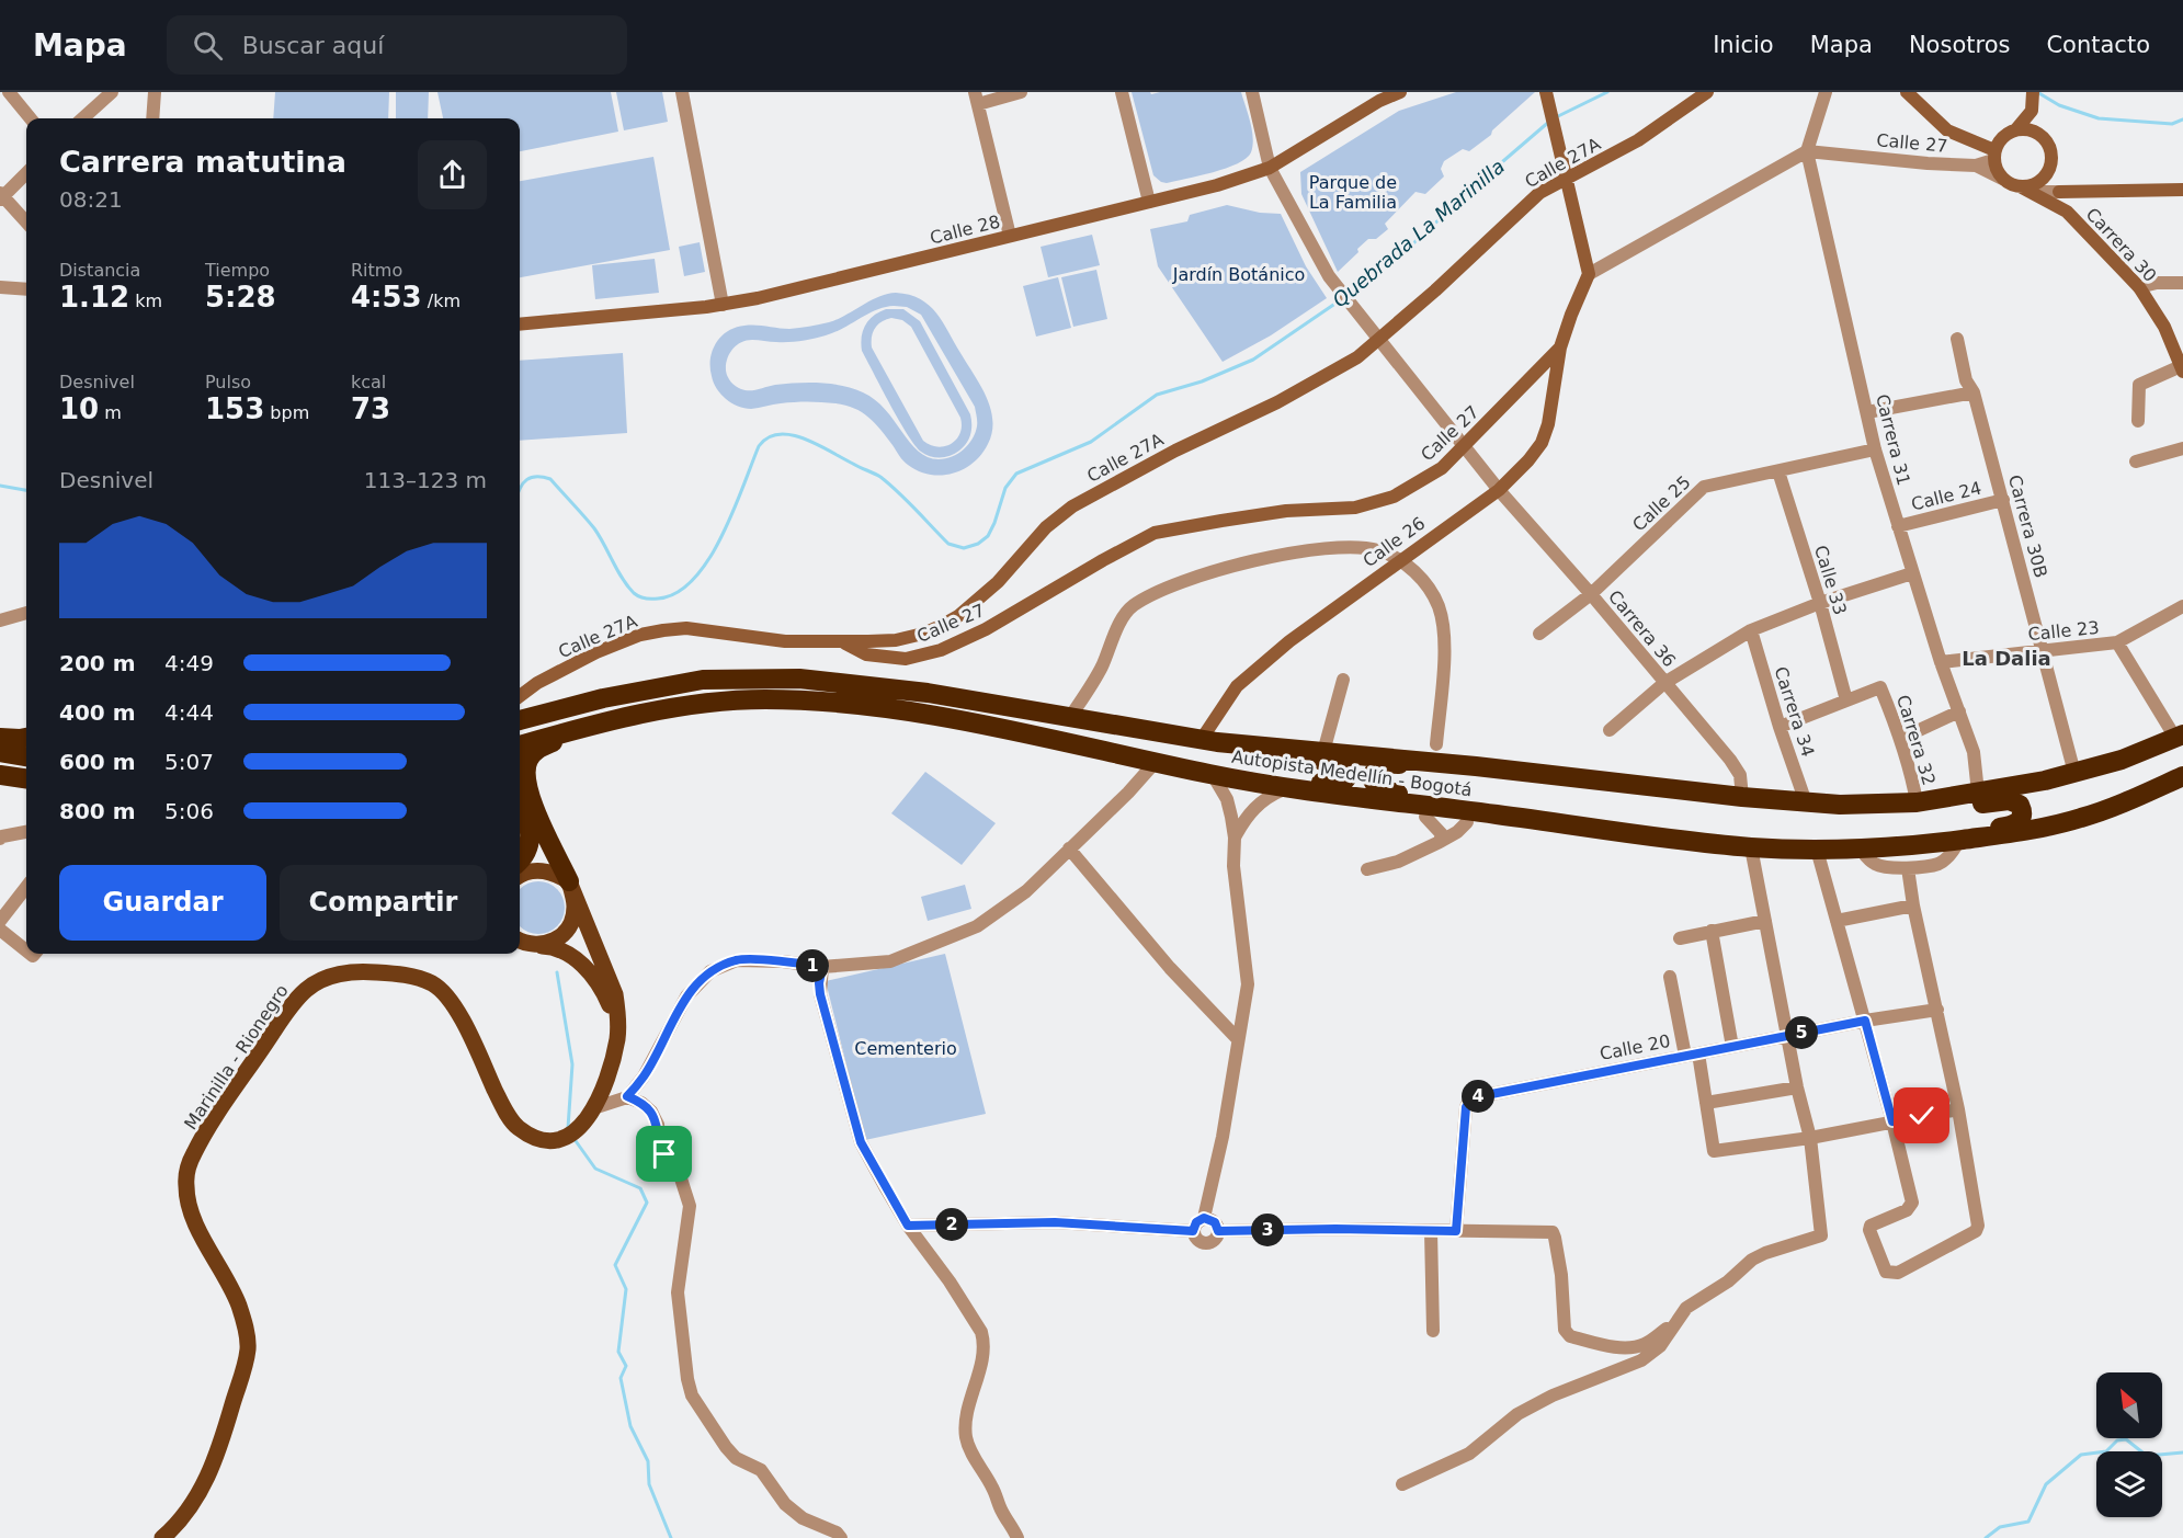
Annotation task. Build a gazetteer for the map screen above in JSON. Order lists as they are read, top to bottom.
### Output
{
  "streets": {
    "highway": ["Autopista Medellín - Bogotá"],
    "main road": [
      "Calle 27",
      "Calle 27A",
      "Calle 28",
      "Carrera 30",
      "Calle 26",
      "Marinilla - Rionegro"
    ],
    "street": [
      "Carrera 31",
      "Calle 24",
      "Calle 25",
      "Carrera 30B",
      "Calle 33",
      "Carrera 36",
      "Calle 23",
      "Carrera 34",
      "Carrera 32",
      "Calle 20"
    ]
  },
  "crossings": [
    ["Calle 27", "Calle 27A"],
    ["Calle 27", "Carrera 30"],
    ["Calle 27", "Carrera 31"],
    ["Calle 27", "Calle 26"],
    ["Calle 27", "Carrera 36"],
    ["Calle 27A", "Carrera 36"],
    ["Calle 28", "Carrera 36"],
    ["Carrera 31", "Calle 24"],
    ["Carrera 31", "Calle 25"],
    ["Carrera 31", "Calle 23"],
    ["Carrera 31", "Autopista Medellín - Bogotá"],
    ["Calle 24", "Carrera 30B"],
    ["Calle 25", "Calle 33"],
    ["Calle 25", "Carrera 36"],
    ["Carrera 30B", "Calle 23"],
    ["Carrera 30B", "Autopista Medellín - Bogotá"],
    ["Calle 26", "Carrera 36"],
    ["Calle 26", "Autopista Medellín - Bogotá"],
    ["Calle 33", "Carrera 32"],
    ["Carrera 36", "Autopista Medellín - Bogotá"],
    ["Carrera 34", "Autopista Medellín - Bogotá"],
    ["Carrera 32", "Autopista Medellín - Bogotá"]
  ],
  "districts": ["La Dalia"],
  "water": ["Quebrada La Marinilla"],
  "parks": ["Parque de La Familia", "Jardín Botánico", "Cementerio"],
  "north": "top left",
  "page": {
    "header": "Mapa",
    "search": "Buscar aquí",
    "nav": [
      "Inicio",
      "Mapa",
      "Nosotros",
      "Contacto"
    ],
    "heading": ["Carrera matutina", "08:21"],
    "stats": [
      ["Distancia", "1.12 km"],
      ["Tiempo", "5:28"],
      ["Ritmo", "4:53 /km"],
      ["Desnivel", "10 m"],
      ["Pulso", "153 bpm"],
      ["kcal", "73"]
    ],
    "chart": ["Desnivel", "113–123 m"],
    "list": [
      {
        "name": "200 m",
        "note": "4:49"
      },
      {
        "name": "400 m",
        "note": "4:44"
      },
      {
        "name": "600 m",
        "note": "5:07"
      },
      {
        "name": "800 m",
        "note": "5:06"
      }
    ],
    "buttons": ["Guardar", "Compartir"],
    "pins": [
      "1",
      "5",
      "4",
      "2",
      "3"
    ]
  }
}
